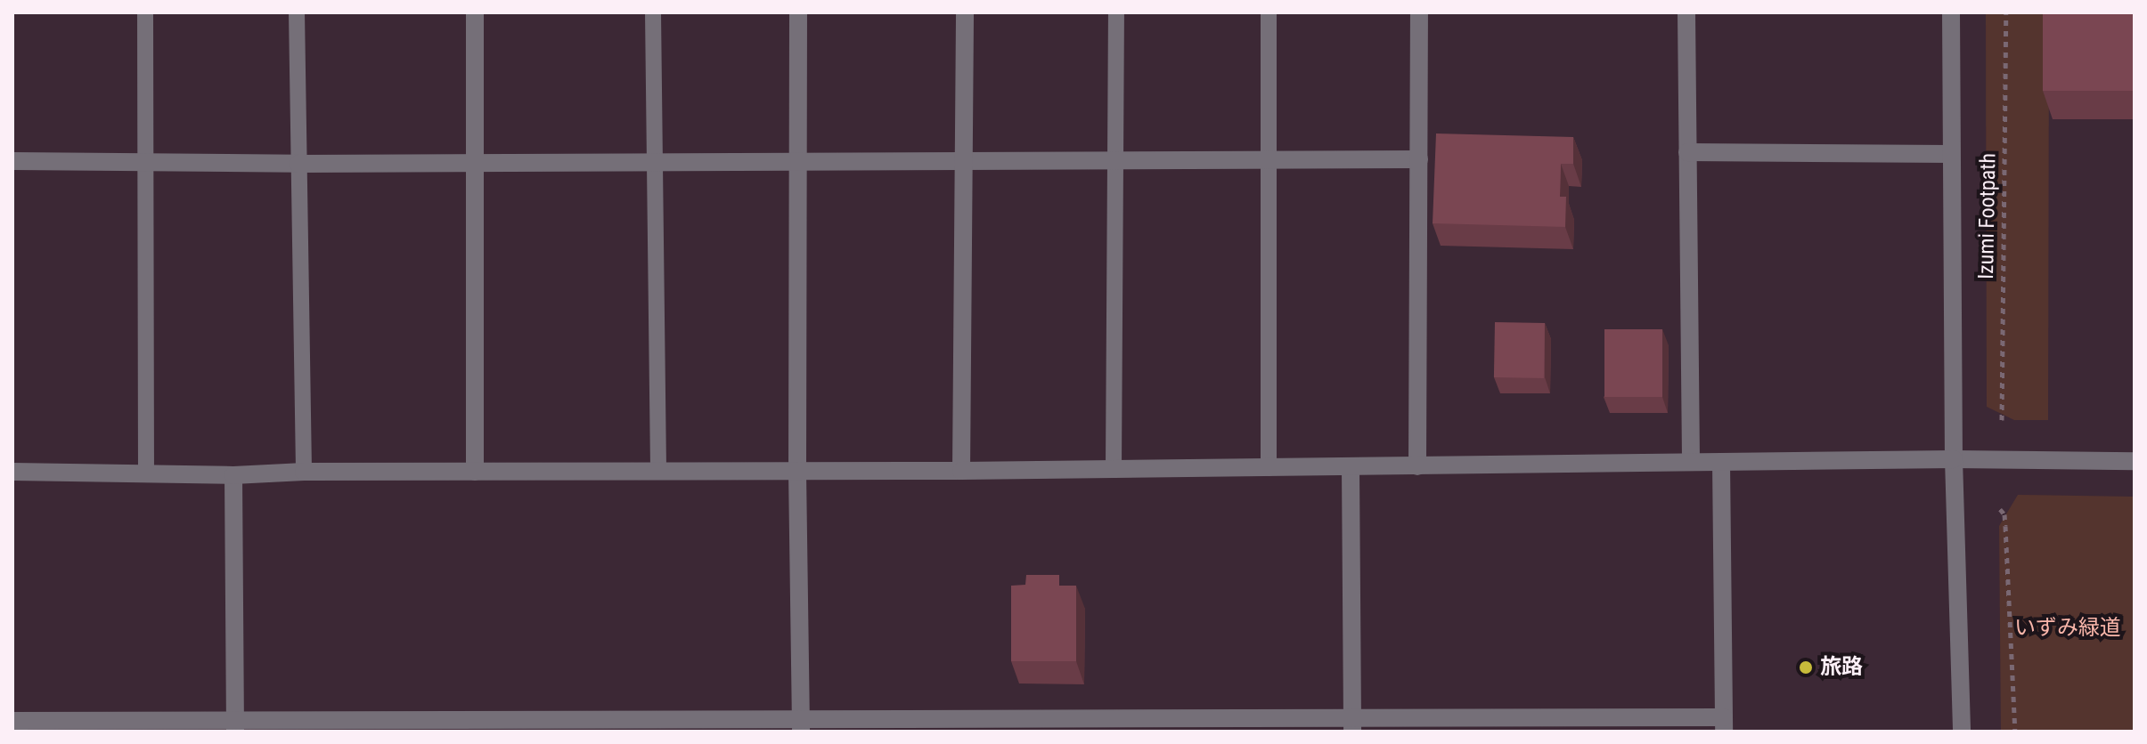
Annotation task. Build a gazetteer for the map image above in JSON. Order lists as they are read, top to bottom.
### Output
{
  "streets": {
    "path": ["Izumi Footpath"]
  },
  "parks": ["いずみ緑道"],
  "places": ["旅路"]
}
